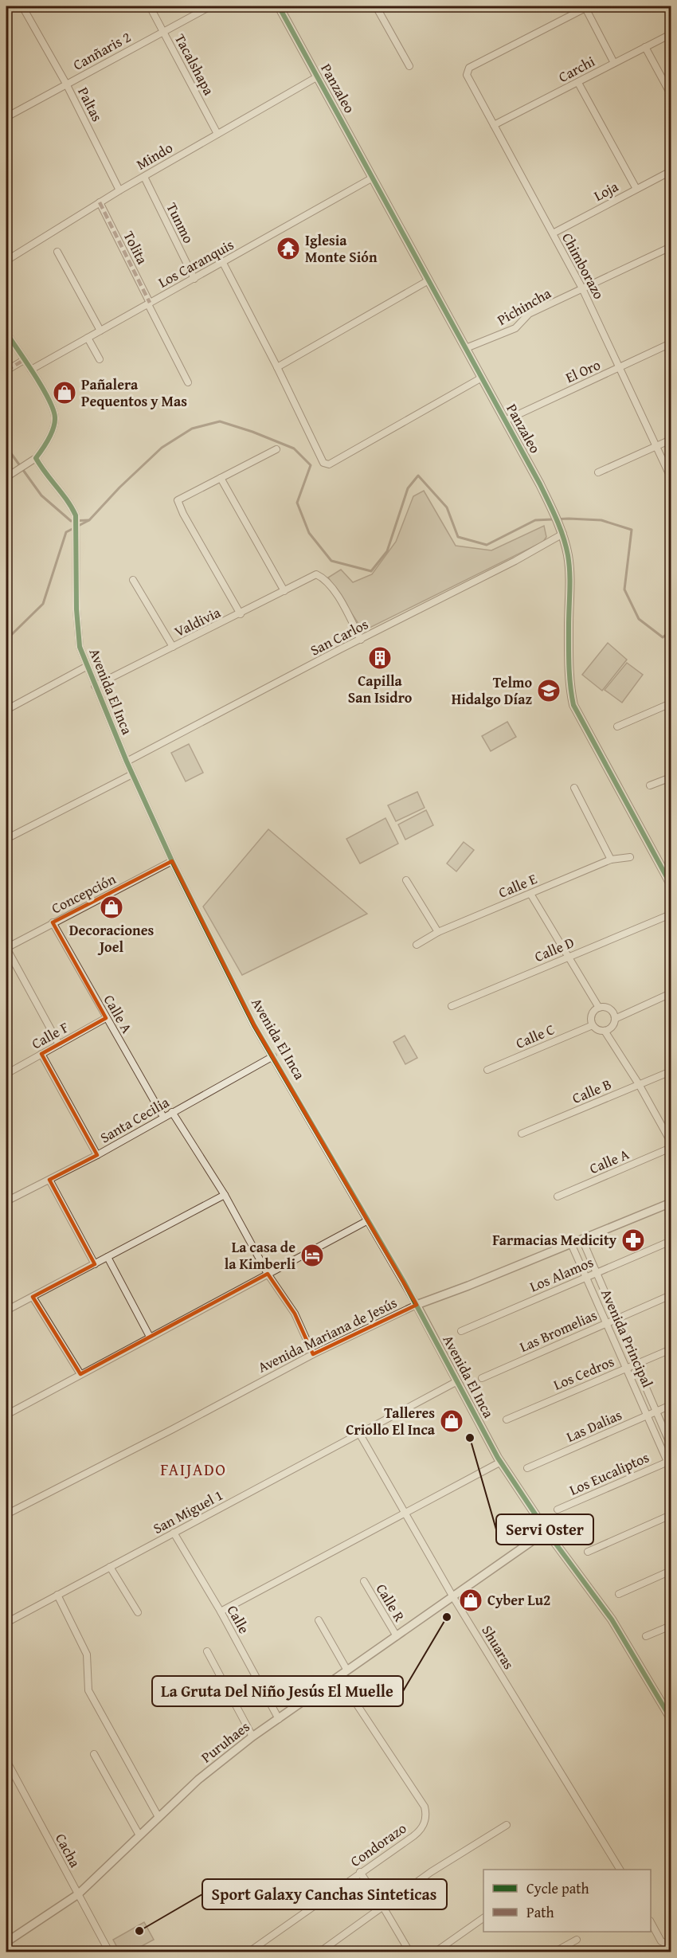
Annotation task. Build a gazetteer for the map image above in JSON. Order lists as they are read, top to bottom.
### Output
{
  "streets": {
    "street": [
      "Canñaris 2",
      "Tacalshapa",
      "Carchi",
      "Panzaleo",
      "Paltas",
      "Mindo",
      "Loja",
      "Tunmo",
      "Tolita",
      "Los Caranquis",
      "Chimborazo",
      "Pichincha",
      "El Oro",
      "Valdivia",
      "San Carlos",
      "Avenida El Inca",
      "Calle E",
      "Concepción",
      "Calle D",
      "Calle A",
      "Calle F",
      "Calle C",
      "Calle B",
      "Santa Cecilia",
      "Los Alamos",
      "Las Bromelias",
      "Avenida Mariana de Jesús",
      "Avenida Principal",
      "Los Cedros",
      "Las Dalias",
      "Los Eucaliptos",
      "San Miguel 1",
      "Calle R",
      "Calle",
      "Shuaras",
      "Puruhaes",
      "Condorazo",
      "Cacha"
    ]
  },
  "crossings": [
    ["Canñaris 2", "Tacalshapa"],
    ["Canñaris 2", "Paltas"],
    ["Tacalshapa", "Mindo"],
    ["Carchi", "Chimborazo"],
    ["Panzaleo", "Mindo"],
    ["Panzaleo", "Los Caranquis"],
    ["Panzaleo", "Pichincha"],
    ["Panzaleo", "El Oro"],
    ["Panzaleo", "San Carlos"],
    ["Paltas", "Mindo"],
    ["Mindo", "Tunmo"],
    ["Mindo", "Tolita"],
    ["Loja", "Chimborazo"],
    ["Tunmo", "Los Caranquis"],
    ["Tolita", "Los Caranquis"],
    ["Chimborazo", "Pichincha"],
    ["Chimborazo", "El Oro"],
    ["Valdivia", "San Carlos"],
    ["Valdivia", "Avenida El Inca"],
    ["San Carlos", "Avenida El Inca"],
    ["Avenida El Inca", "Concepción"],
    ["Avenida El Inca", "Santa Cecilia"],
    ["Avenida El Inca", "Avenida Mariana de Jesús"],
    ["Avenida El Inca", "San Miguel 1"],
    ["Avenida El Inca", "Puruhaes"],
    ["Concepción", "Calle A"],
    ["Calle A", "Calle F"],
    ["Calle A", "Santa Cecilia"],
    ["Los Alamos", "Avenida Principal"],
    ["Las Bromelias", "Avenida Principal"],
    ["Avenida Mariana de Jesús", "Avenida Principal"],
    ["Avenida Principal", "Los Cedros"],
    ["Avenida Principal", "Las Dalias"],
    ["Avenida Principal", "Los Eucaliptos"],
    ["San Miguel 1", "Calle"],
    ["San Miguel 1", "Shuaras"],
    ["Calle R", "Puruhaes"],
    ["Calle", "Puruhaes"],
    ["Shuaras", "Puruhaes"],
    ["Puruhaes", "Condorazo"],
    ["Puruhaes", "Cacha"]
  ],
  "districts": ["FAIJADO"],
  "places": {
    "temple": ["Iglesia Monte Sión"],
    "shop": [
      "Pañalera Pequentos y Mas",
      "Decoraciones Joel",
      "Talleres Criollo El Inca",
      "Cyber Lu2"
    ],
    "building": ["Capilla San Isidro"],
    "school or university": ["Telmo Hidalgo Díaz"],
    "pharmacy": ["Farmacias Medicity"],
    "hotel": ["La casa de la Kimberli"],
    "other": ["Servi Oster", "La Gruta Del Niño Jesús El Muelle", "Sport Galaxy Canchas Sinteticas"]
  },
  "legend": ["Cycle path", "Path"]
}
